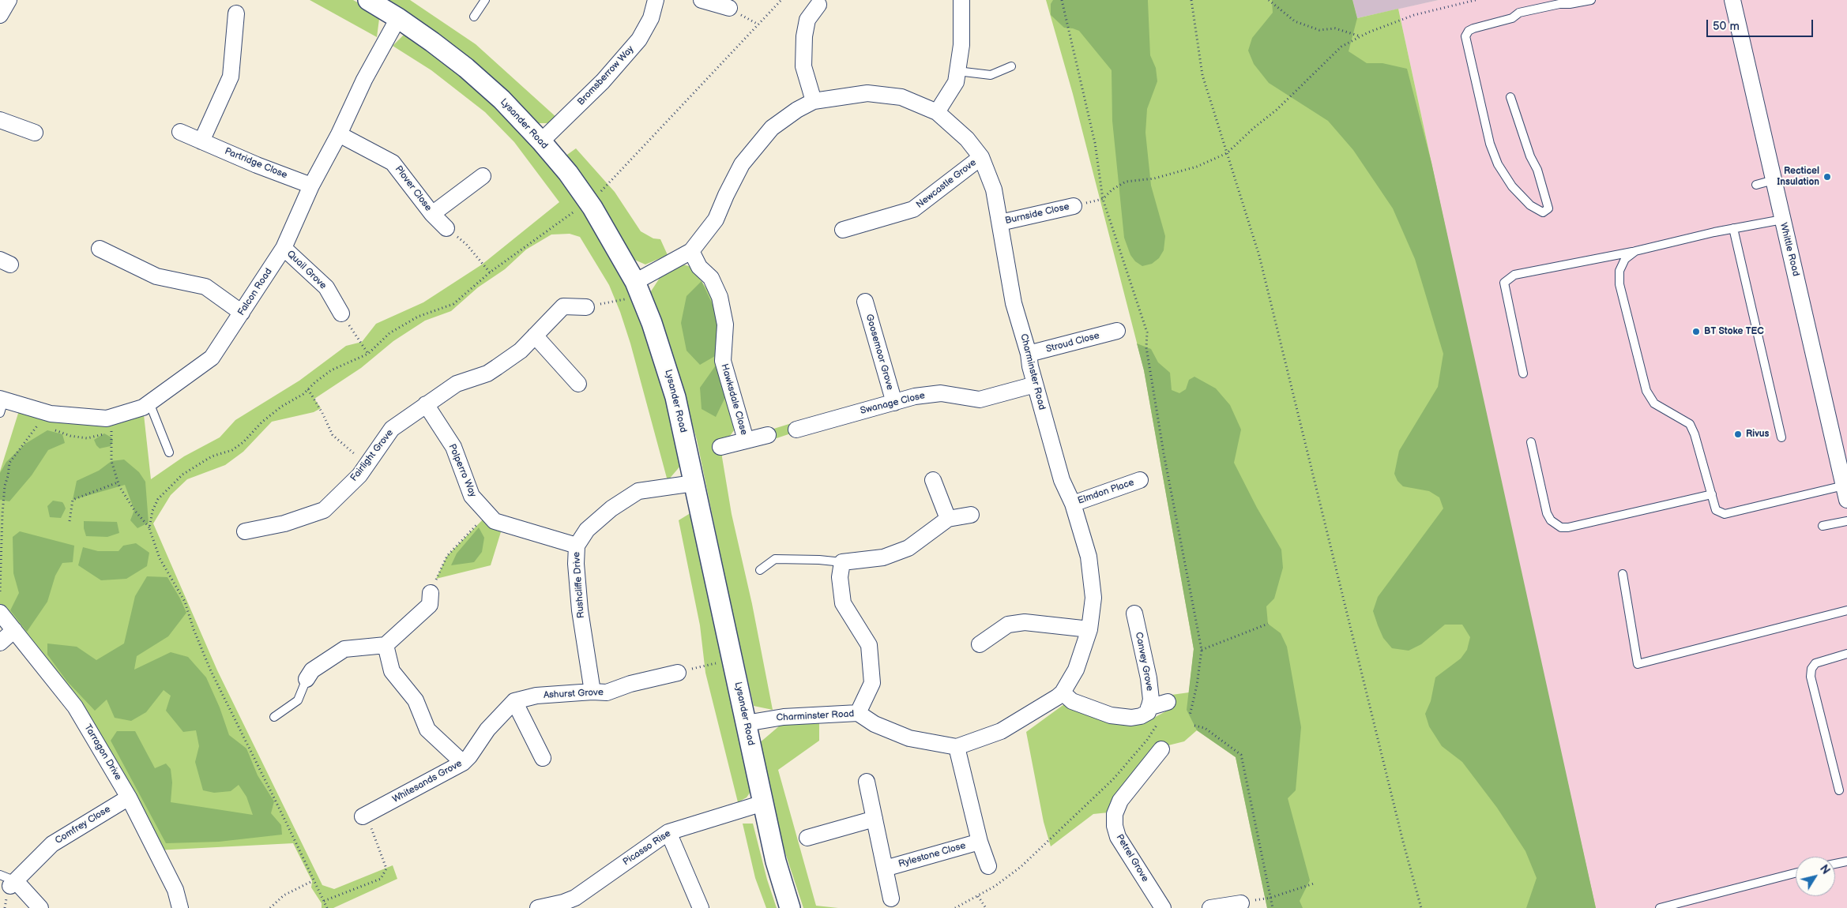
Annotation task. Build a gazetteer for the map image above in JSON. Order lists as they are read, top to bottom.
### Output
{
  "streets": {
    "street": [
      "Bromsberrow Way",
      "Lysander Road",
      "Partridge Close",
      "Newcastle Grove",
      "Plover Close",
      "Burnside Close",
      "Whittle Road",
      "Quail Grove",
      "Falcon Road",
      "Stroud Close",
      "Goosemoor Grove",
      "Charminster Road",
      "Hawksdale Close",
      "Swanage Close",
      "Fairlight Grove",
      "Polperro Way",
      "Elmdon Place",
      "Rushcliffe Drive",
      "Canvey Grove",
      "Ashurst Grove",
      "Tarragon Drive",
      "Whitesands Grove",
      "Comfrey Close",
      "Picasso Rise",
      "Rylestone Close",
      "Petrel Grove"
    ]
  },
  "crossings": [
    ["Bromsberrow Way", "Lysander Road"],
    ["Lysander Road", "Falcon Road"],
    ["Lysander Road", "Charminster Road"],
    ["Lysander Road", "Rushcliffe Drive"],
    ["Lysander Road", "Picasso Rise"],
    ["Partridge Close", "Falcon Road"],
    ["Newcastle Grove", "Charminster Road"],
    ["Plover Close", "Falcon Road"],
    ["Burnside Close", "Charminster Road"],
    ["Quail Grove", "Falcon Road"],
    ["Stroud Close", "Charminster Road"],
    ["Goosemoor Grove", "Swanage Close"],
    ["Charminster Road", "Hawksdale Close"],
    ["Charminster Road", "Swanage Close"],
    ["Charminster Road", "Elmdon Place"],
    ["Charminster Road", "Rylestone Close"],
    ["Fairlight Grove", "Polperro Way"],
    ["Polperro Way", "Rushcliffe Drive"],
    ["Rushcliffe Drive", "Ashurst Grove"],
    ["Ashurst Grove", "Whitesands Grove"],
    ["Tarragon Drive", "Comfrey Close"]
  ],
  "places": ["Recticel Insulation", "BT Stoke TEC", "Rivus"],
  "scale_bar": "50 m",
  "north": "top right"
}
